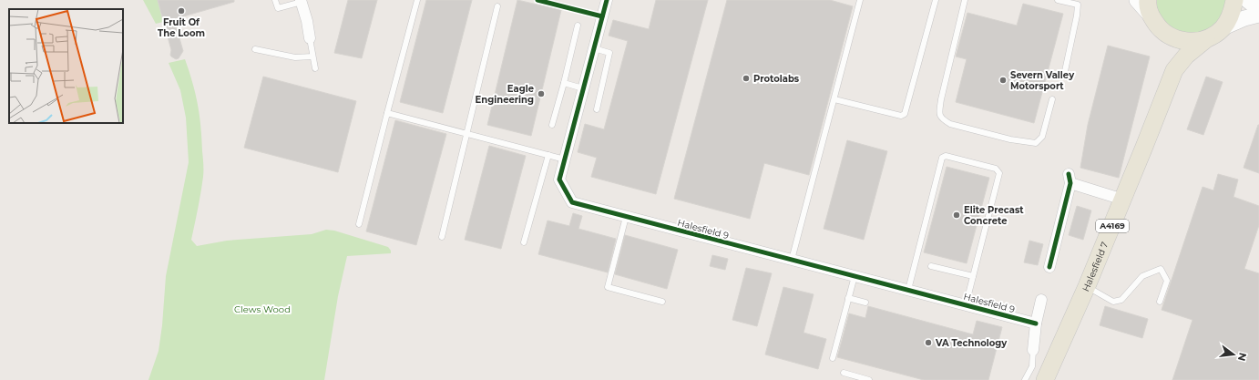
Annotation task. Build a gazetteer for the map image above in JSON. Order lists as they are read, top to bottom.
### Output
{
  "streets": {
    "main road": ["A4169", "Halesfield 7"],
    "street": ["Halesfield 9"]
  },
  "parks": ["Clews Wood"],
  "places": [
    "Fruit Of The Loom",
    "Protolabs",
    "Severn Valley Motorsport",
    "Eagle Engineering",
    "Elite Precast Concrete",
    "VA Technology"
  ],
  "north": "right"
}
